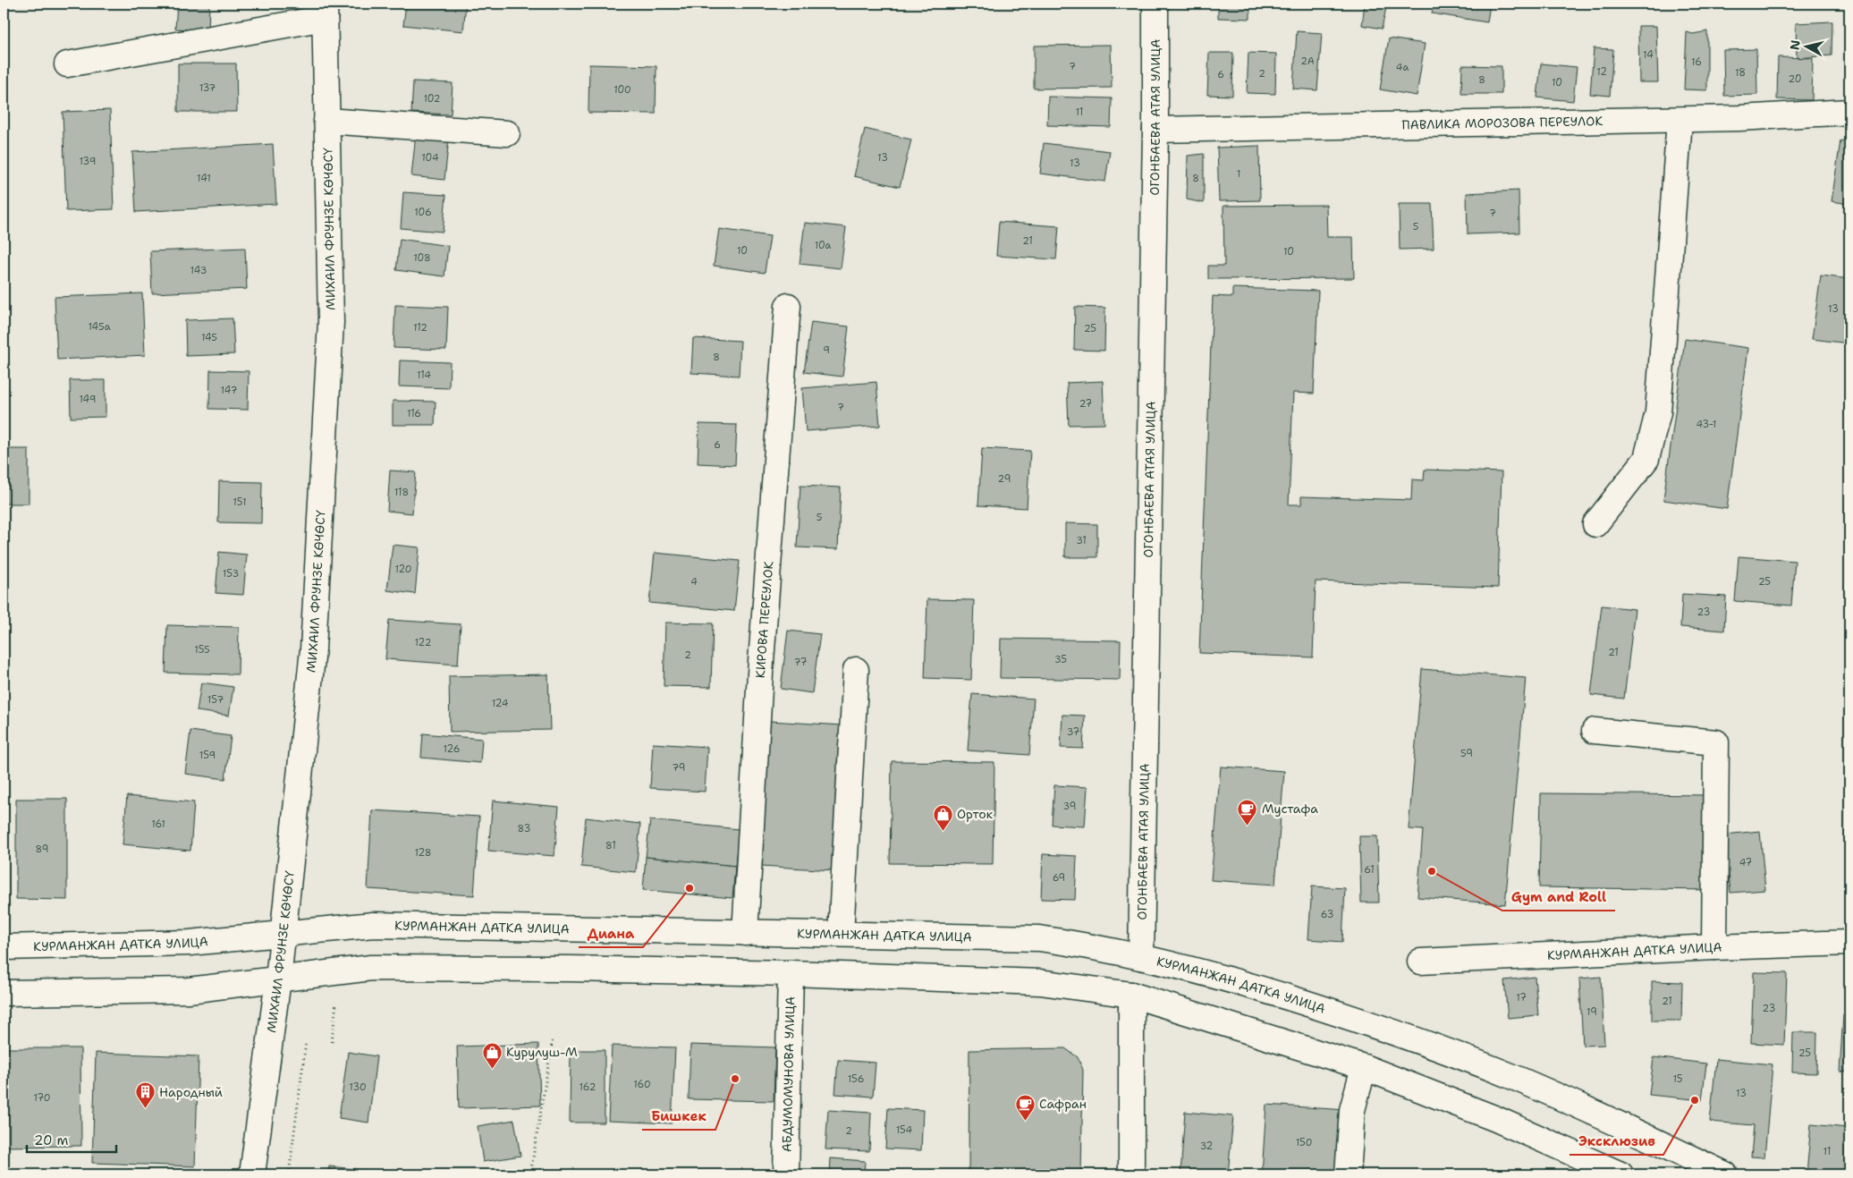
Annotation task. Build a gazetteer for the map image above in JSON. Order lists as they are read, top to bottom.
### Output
{
  "streets": {
    "main road": [
      "ОГОНБАЕВА АТАЯ УЛИЦА",
      "ПАВЛИКА МОРОЗОВА ПЕРЕУЛОК",
      "МИХАИЛ ФРУНЗЕ КӨЧӨСҮ",
      "КИРОВА ПЕРЕУЛОК",
      "КУРМАНЖАН ДАТКА УЛИЦА",
      "АБДУМОМУНОВА УЛИЦА"
    ]
  },
  "crossings": [
    ["ОГОНБАЕВА АТАЯ УЛИЦА", "ПАВЛИКА МОРОЗОВА ПЕРЕУЛОК"],
    ["ОГОНБАЕВА АТАЯ УЛИЦА", "КУРМАНЖАН ДАТКА УЛИЦА"],
    ["МИХАИЛ ФРУНЗЕ КӨЧӨСҮ", "КУРМАНЖАН ДАТКА УЛИЦА"],
    ["КИРОВА ПЕРЕУЛОК", "КУРМАНЖАН ДАТКА УЛИЦА"]
  ],
  "places": {
    "cafe": ["Мустафа", "Сафран"],
    "shop": ["Орток", "Курулуш-М"],
    "other": [
      "Gym and Roll",
      "Диана",
      "Бишкек",
      "Эксклюзив"
    ],
    "building": ["Народный"]
  },
  "house_numbers": [
    "14",
    "2А",
    "16",
    "7",
    "4а",
    "12",
    "18",
    "2",
    "6",
    "20",
    "8",
    "10",
    "137",
    "100",
    "102",
    "11",
    "104",
    "13",
    "139",
    "13",
    "1",
    "141",
    "8",
    "106",
    "7",
    "5",
    "21",
    "10a",
    "10",
    "10",
    "108",
    "143",
    "13",
    "145а",
    "112",
    "25",
    "145",
    "9",
    "8",
    "114",
    "147",
    "149",
    "27",
    "7",
    "116",
    "43-1",
    "6",
    "29",
    "118",
    "151",
    "5",
    "31",
    "120",
    "153",
    "4",
    "25",
    "23",
    "122",
    "155",
    "21",
    "2",
    "35",
    "77",
    "157",
    "124",
    "37",
    "126",
    "59",
    "159",
    "79",
    "39",
    "161",
    "83",
    "81",
    "89",
    "128",
    "47",
    "61",
    "69",
    "63",
    "17",
    "21",
    "23",
    "19",
    "25",
    "156",
    "15",
    "160",
    "130",
    "162",
    "13",
    "170",
    "154",
    "2",
    "150",
    "32",
    "11"
  ],
  "scale_bar": "20 m",
  "north": "left"
}
